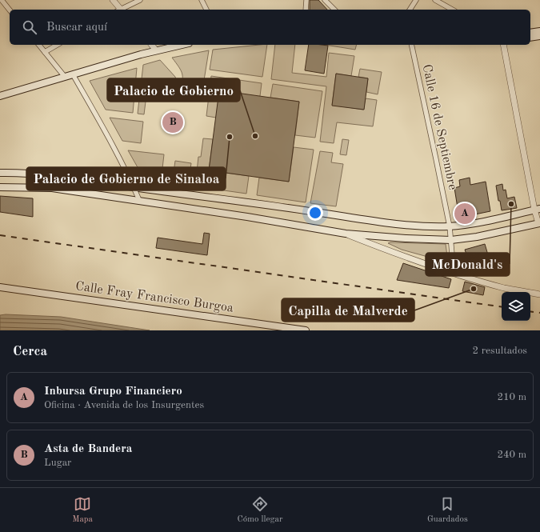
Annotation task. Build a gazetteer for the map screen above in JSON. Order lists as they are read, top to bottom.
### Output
{
  "streets": {
    "main road": ["Calle Fray Francisco Burgoa"],
    "street": ["Calle 16 de Septiembre"]
  },
  "places": [
    "Palacio de Gobierno",
    "Palacio de Gobierno de Sinaloa",
    "McDonald's",
    "Capilla de Malverde"
  ],
  "page": {
    "search": "Buscar aquí",
    "pins": ["B", "A"],
    "heading": ["Cerca", "2 resultados"],
    "list": [
      {
        "mark": "A",
        "name": "Inbursa Grupo Financiero",
        "note": "Oficina · Avenida de los Insurgentes",
        "value": "210 m"
      },
      {
        "mark": "B",
        "name": "Asta de Bandera",
        "note": "Lugar",
        "value": "240 m"
      }
    ],
    "nav": ["Mapa", "Cómo llegar", "Guardados"]
  }
}
